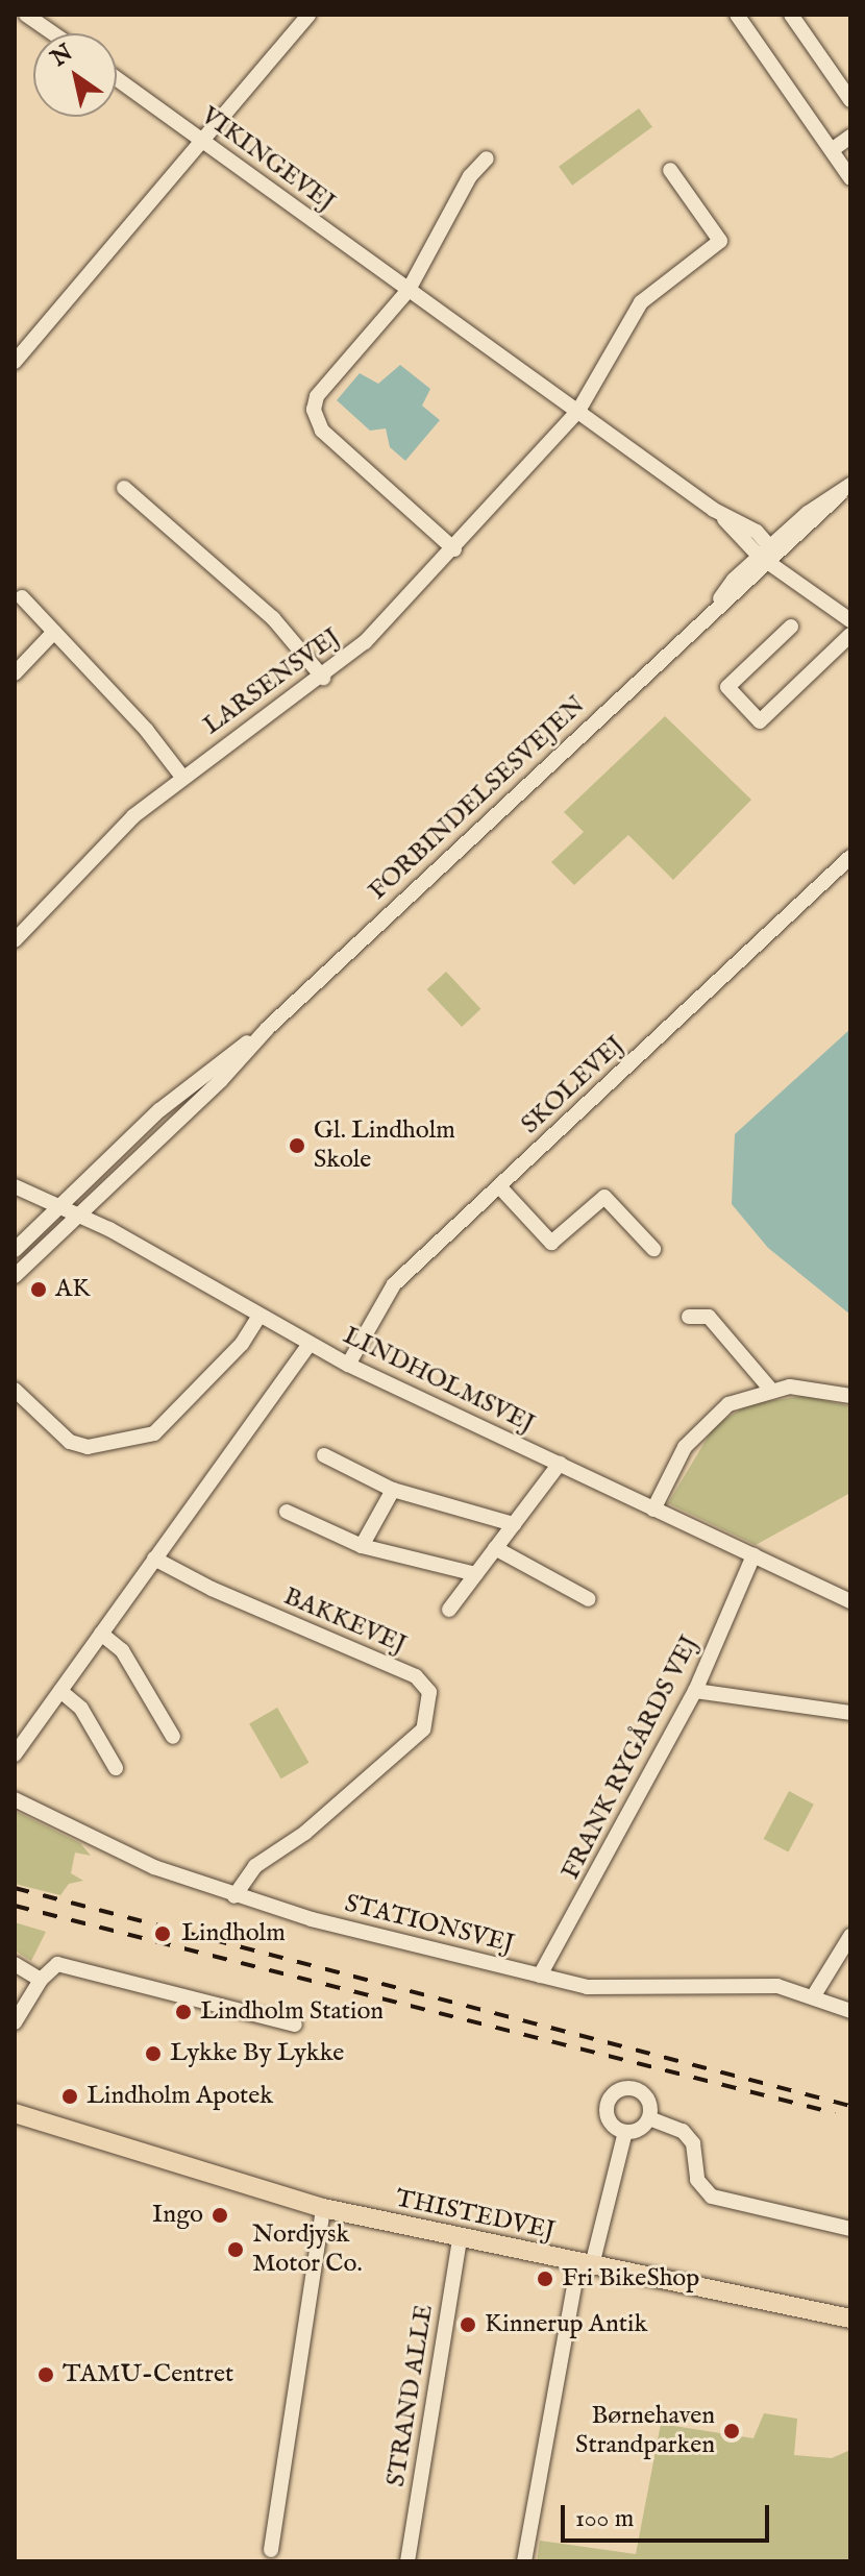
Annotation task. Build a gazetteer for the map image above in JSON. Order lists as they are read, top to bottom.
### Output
{
  "streets": {
    "main road": ["THISTEDVEJ"],
    "street": [
      "VIKINGEVEJ",
      "LARSENSVEJ",
      "FORBINDELSESVEJEN",
      "SKOLEVEJ",
      "LINDHOLMSVEJ",
      "BAKKEVEJ",
      "FRANK RYGÅRDS VEJ",
      "STATIONSVEJ",
      "STRAND ALLE"
    ]
  },
  "crossings": [
    ["VIKINGEVEJ", "LARSENSVEJ"],
    ["VIKINGEVEJ", "FORBINDELSESVEJEN"],
    ["FORBINDELSESVEJEN", "LINDHOLMSVEJ"],
    ["SKOLEVEJ", "LINDHOLMSVEJ"],
    ["LINDHOLMSVEJ", "FRANK RYGÅRDS VEJ"],
    ["BAKKEVEJ", "STATIONSVEJ"],
    ["FRANK RYGÅRDS VEJ", "STATIONSVEJ"],
    ["THISTEDVEJ", "STRAND ALLE"]
  ],
  "places": [
    "Gl. Lindholm Skole",
    "AK",
    "Lindholm",
    "Lindholm Station",
    "Lykke By Lykke",
    "Lindholm Apotek",
    "Ingo",
    "Nordjysk Motor Co.",
    "Fri BikeShop",
    "Kinnerup Antik",
    "TAMU-Centret",
    "Børnehaven Strandparken"
  ],
  "scale_bar": "100 m",
  "north": "top left"
}
